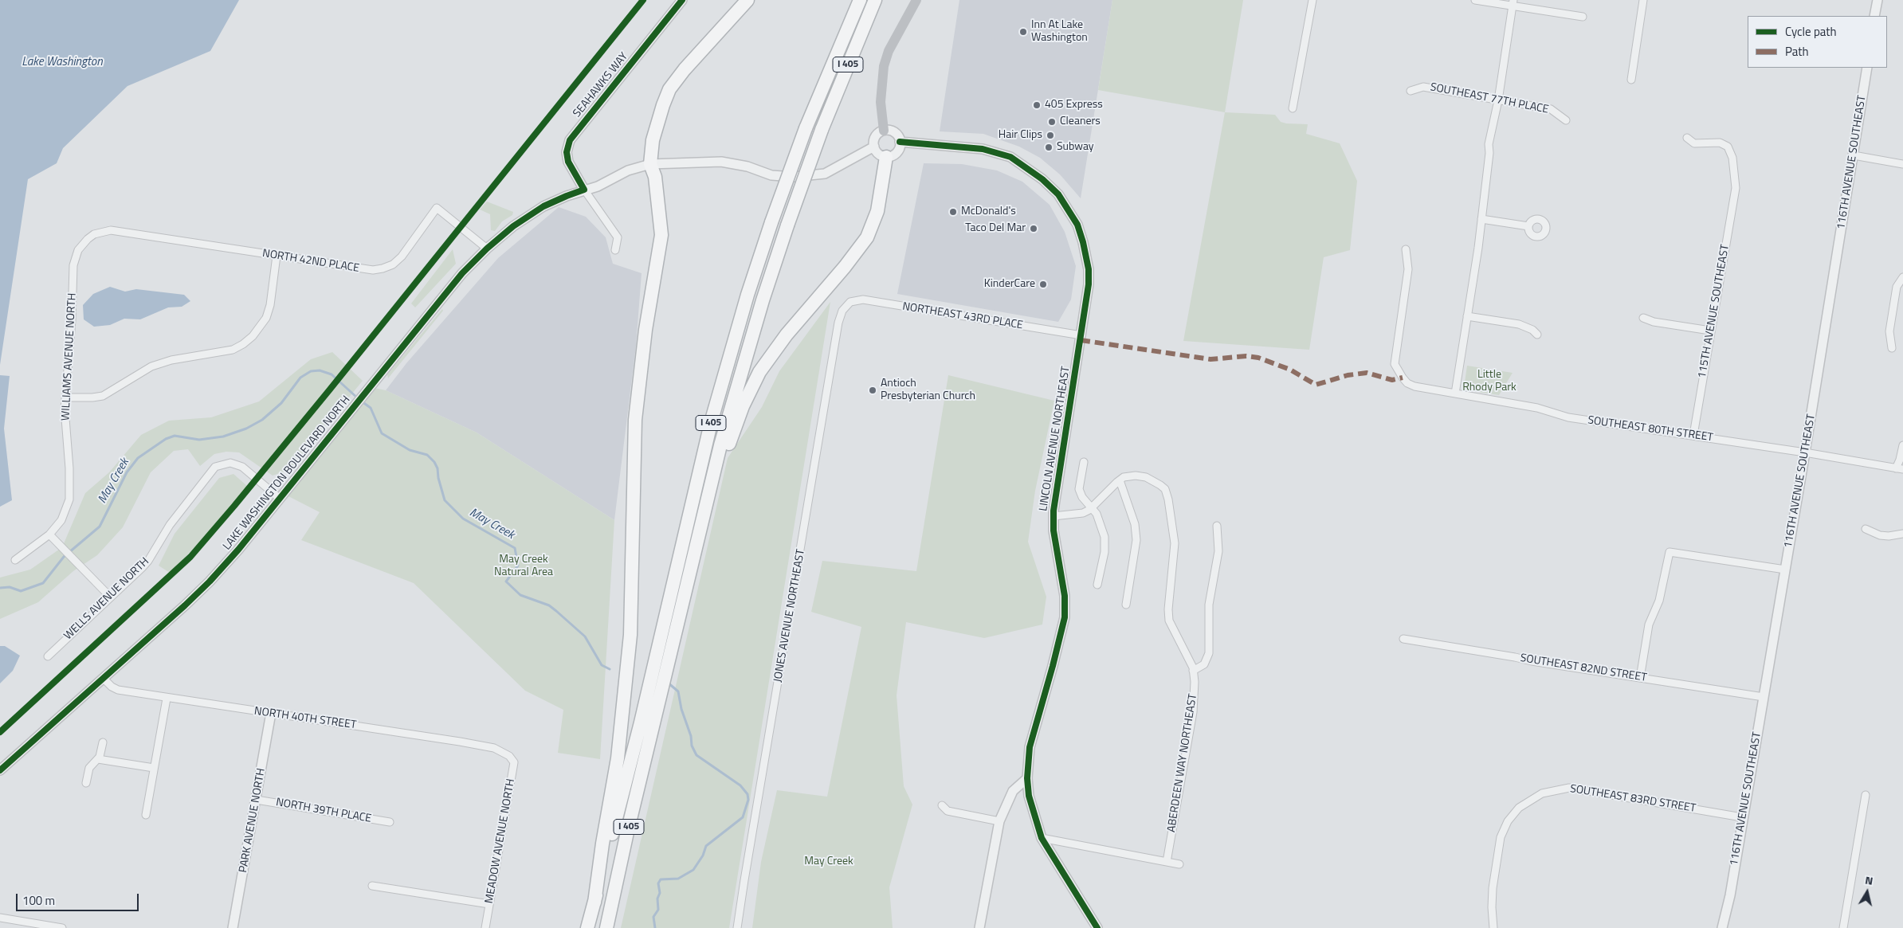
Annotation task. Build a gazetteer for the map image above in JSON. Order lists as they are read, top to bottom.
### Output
{
  "streets": {
    "highway": ["I 405"],
    "street": [
      "SEAHAWKS WAY",
      "SOUTHEAST 77TH PLACE",
      "116TH AVENUE SOUTHEAST",
      "NORTH 42ND PLACE",
      "115TH AVENUE SOUTHEAST",
      "NORTHEAST 43RD PLACE",
      "WILLIAMS AVENUE NORTH",
      "SOUTHEAST 80TH STREET",
      "LINCOLN AVENUE NORTHEAST",
      "LAKE WASHINGTON BOULEVARD NORTH",
      "WELLS AVENUE NORTH",
      "JONES AVENUE NORTHEAST",
      "SOUTHEAST 82ND STREET",
      "NORTH 40TH STREET",
      "ABERDEEN WAY NORTHEAST",
      "SOUTHEAST 83RD STREET",
      "NORTH 39TH PLACE",
      "PARK AVENUE NORTH",
      "MEADOW AVENUE NORTH"
    ]
  },
  "crossings": [
    ["SEAHAWKS WAY", "LAKE WASHINGTON BOULEVARD NORTH"],
    ["116TH AVENUE SOUTHEAST", "SOUTHEAST 80TH STREET"],
    ["116TH AVENUE SOUTHEAST", "SOUTHEAST 82ND STREET"],
    ["116TH AVENUE SOUTHEAST", "SOUTHEAST 83RD STREET"],
    ["NORTH 42ND PLACE", "WILLIAMS AVENUE NORTH"],
    ["NORTH 42ND PLACE", "LAKE WASHINGTON BOULEVARD NORTH"],
    ["115TH AVENUE SOUTHEAST", "SOUTHEAST 80TH STREET"],
    ["NORTHEAST 43RD PLACE", "LINCOLN AVENUE NORTHEAST"],
    ["NORTHEAST 43RD PLACE", "JONES AVENUE NORTHEAST"],
    ["LINCOLN AVENUE NORTHEAST", "LAKE WASHINGTON BOULEVARD NORTH"],
    ["LAKE WASHINGTON BOULEVARD NORTH", "WELLS AVENUE NORTH"],
    ["LAKE WASHINGTON BOULEVARD NORTH", "NORTH 40TH STREET"],
    ["NORTH 40TH STREET", "PARK AVENUE NORTH"],
    ["NORTH 40TH STREET", "MEADOW AVENUE NORTH"],
    ["NORTH 39TH PLACE", "PARK AVENUE NORTH"]
  ],
  "water": ["Lake Washington", "May Creek"],
  "parks": ["Little Rhody Park", "May Creek Natural Area", "May Creek"],
  "places": [
    "Inn At Lake Washington",
    "405 Express",
    "Cleaners",
    "Hair Clips",
    "Subway",
    "McDonald's",
    "Taco Del Mar",
    "KinderCare",
    "Antioch Presbyterian Church"
  ],
  "legend": ["Cycle path", "Path"],
  "scale_bar": "100 m",
  "north": "top"
}
